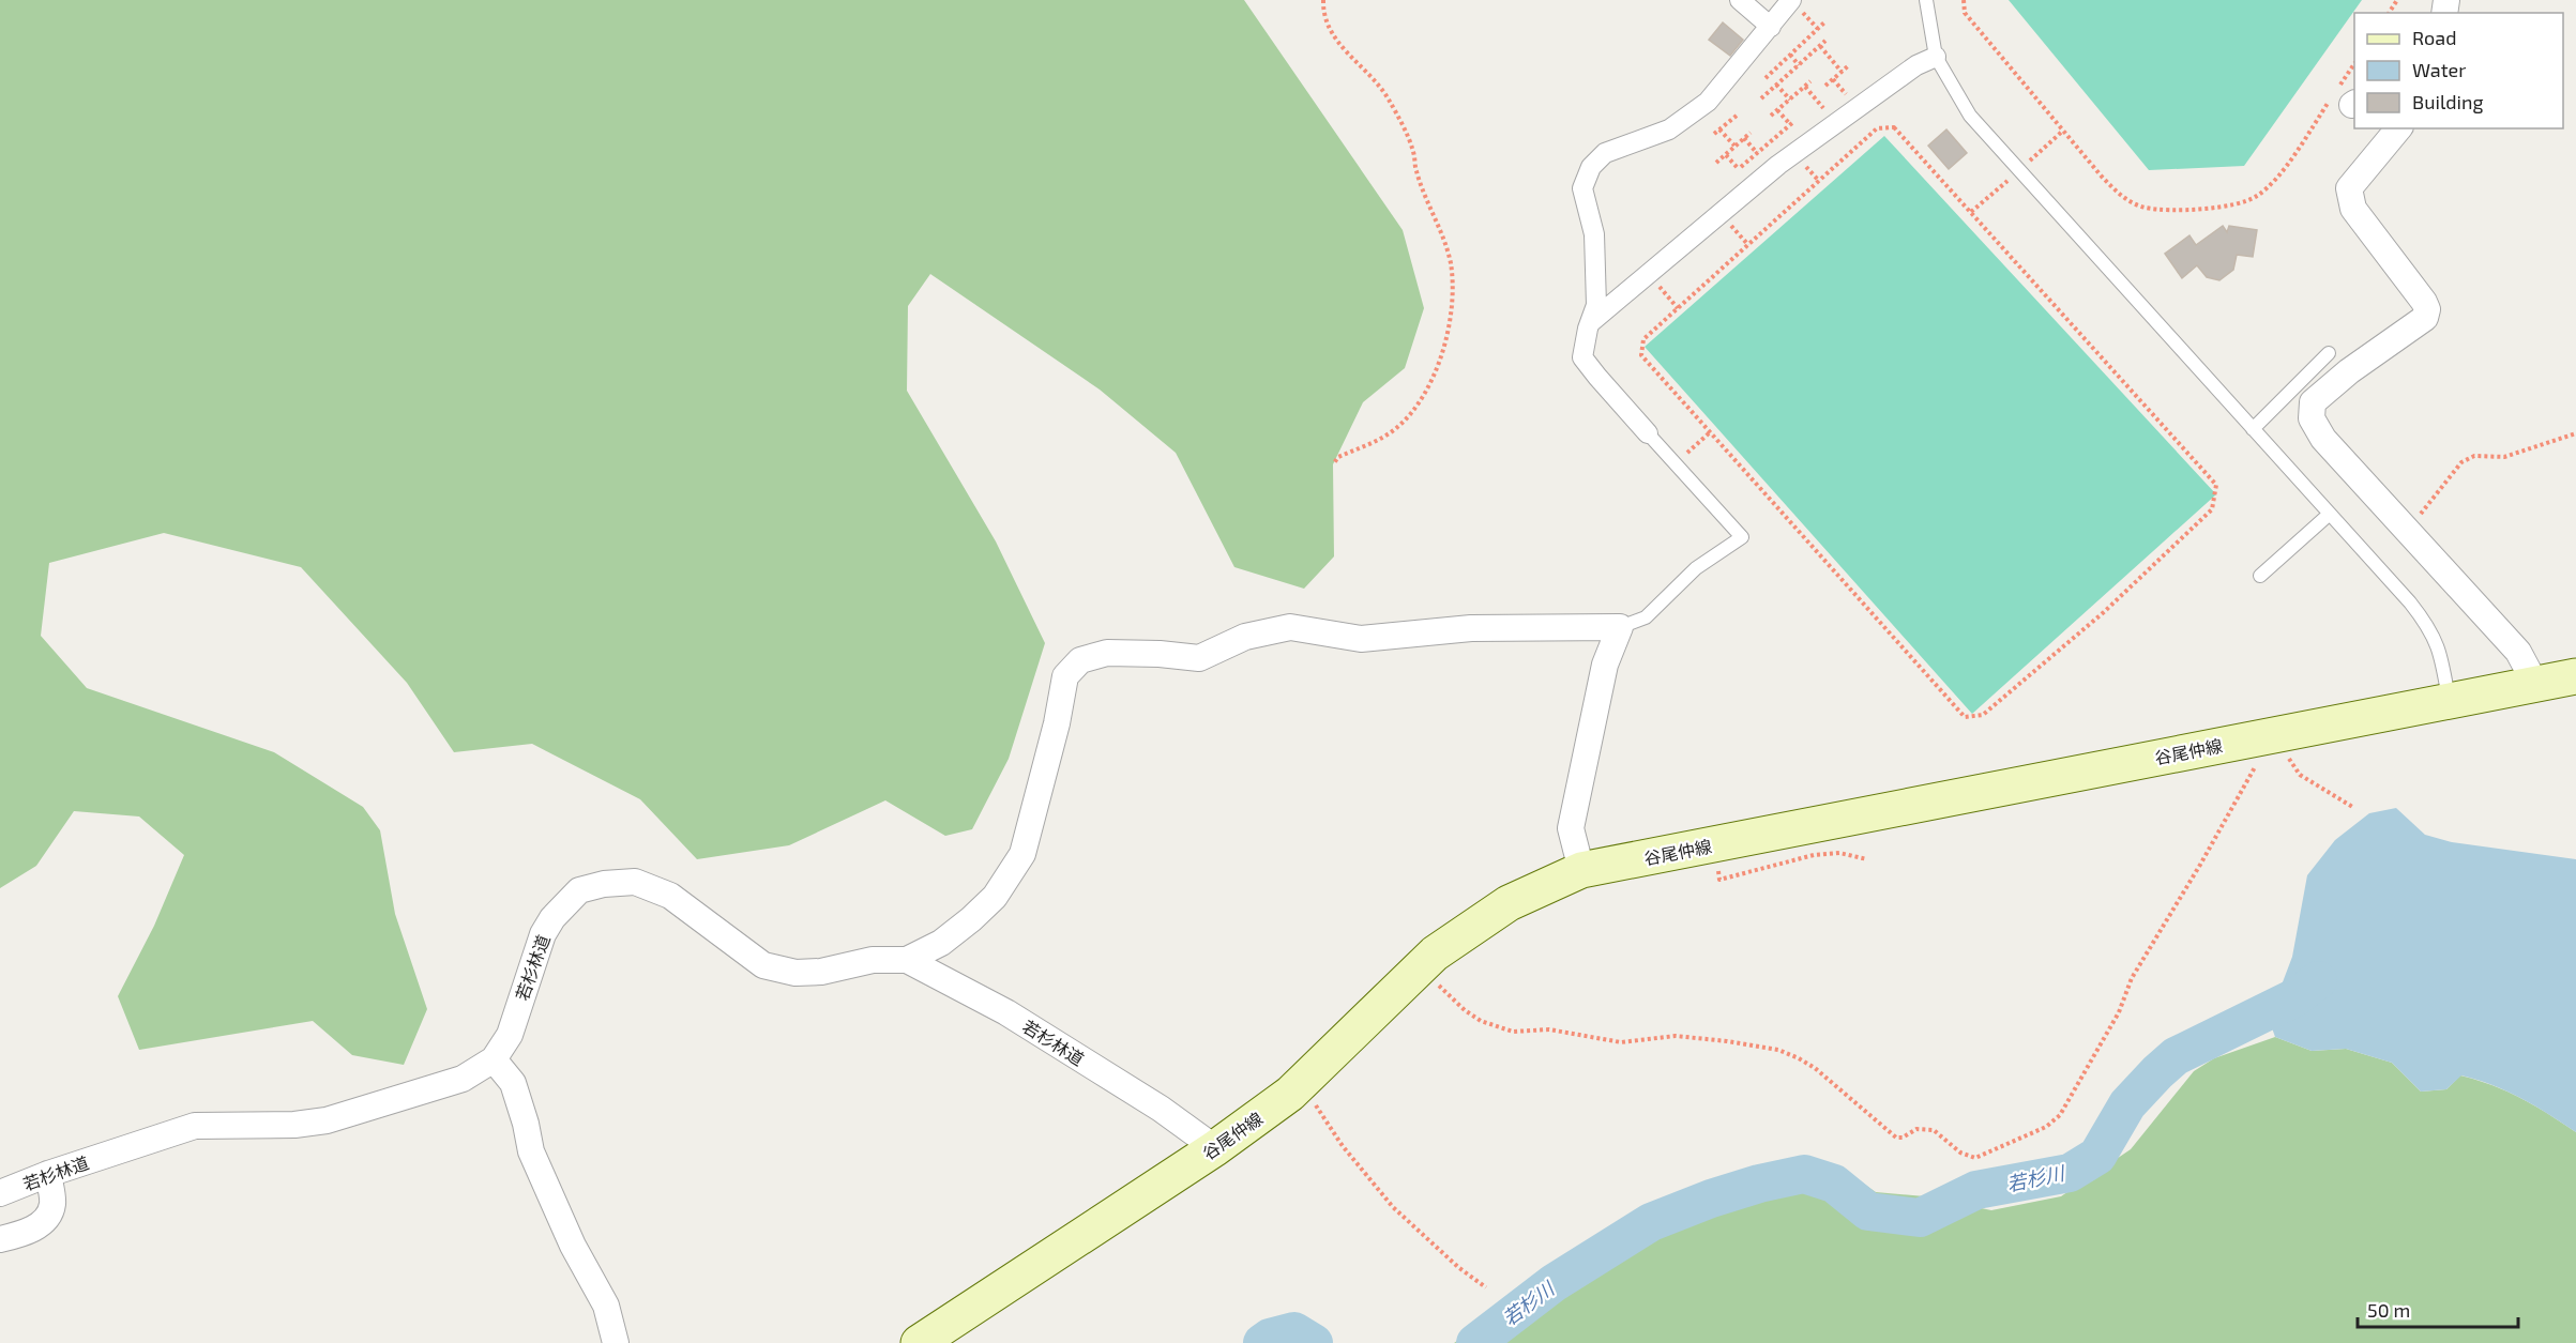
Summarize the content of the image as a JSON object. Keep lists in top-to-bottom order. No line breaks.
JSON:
{"streets":{"main road":["谷尾仲線"],"street":["若杉林道"]},"crossings":[["谷尾仲線","若杉林道"]],"water":["若杉川"],"legend":["Road","Water","Building"],"scale_bar":"50 m"}
